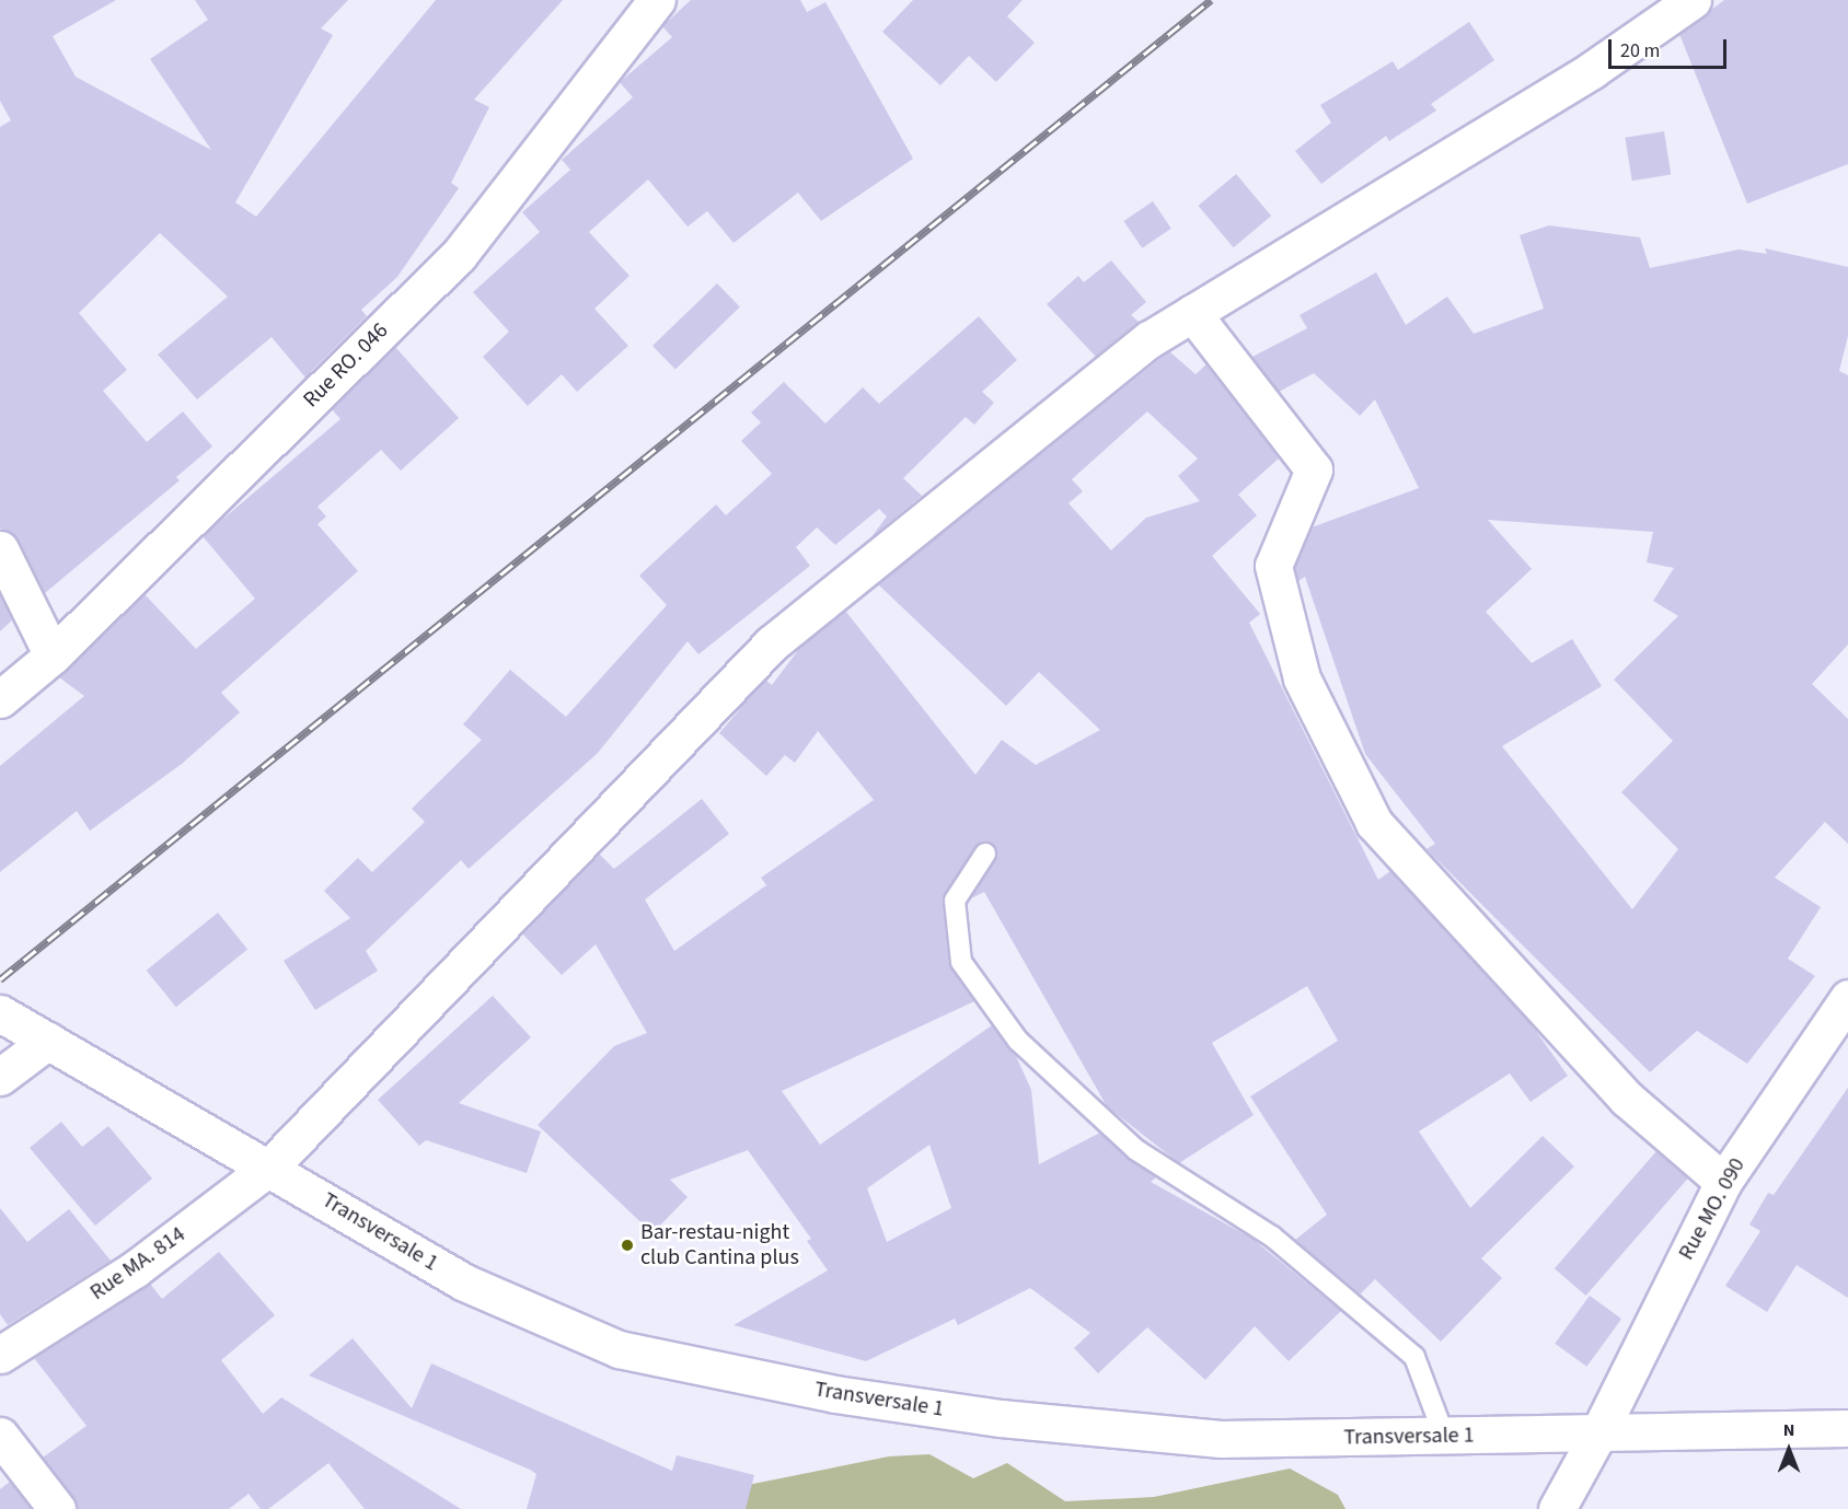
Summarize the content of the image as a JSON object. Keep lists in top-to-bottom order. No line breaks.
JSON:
{"streets":{"street":["Rue RO. 046","Rue MO. 090","Transversale 1","Rue MA. 814"]},"crossings":[["Rue MO. 090","Transversale 1"],["Transversale 1","Rue MA. 814"]],"places":["Bar-restau-night club Cantina plus"],"scale_bar":"20 m","north":"top"}
